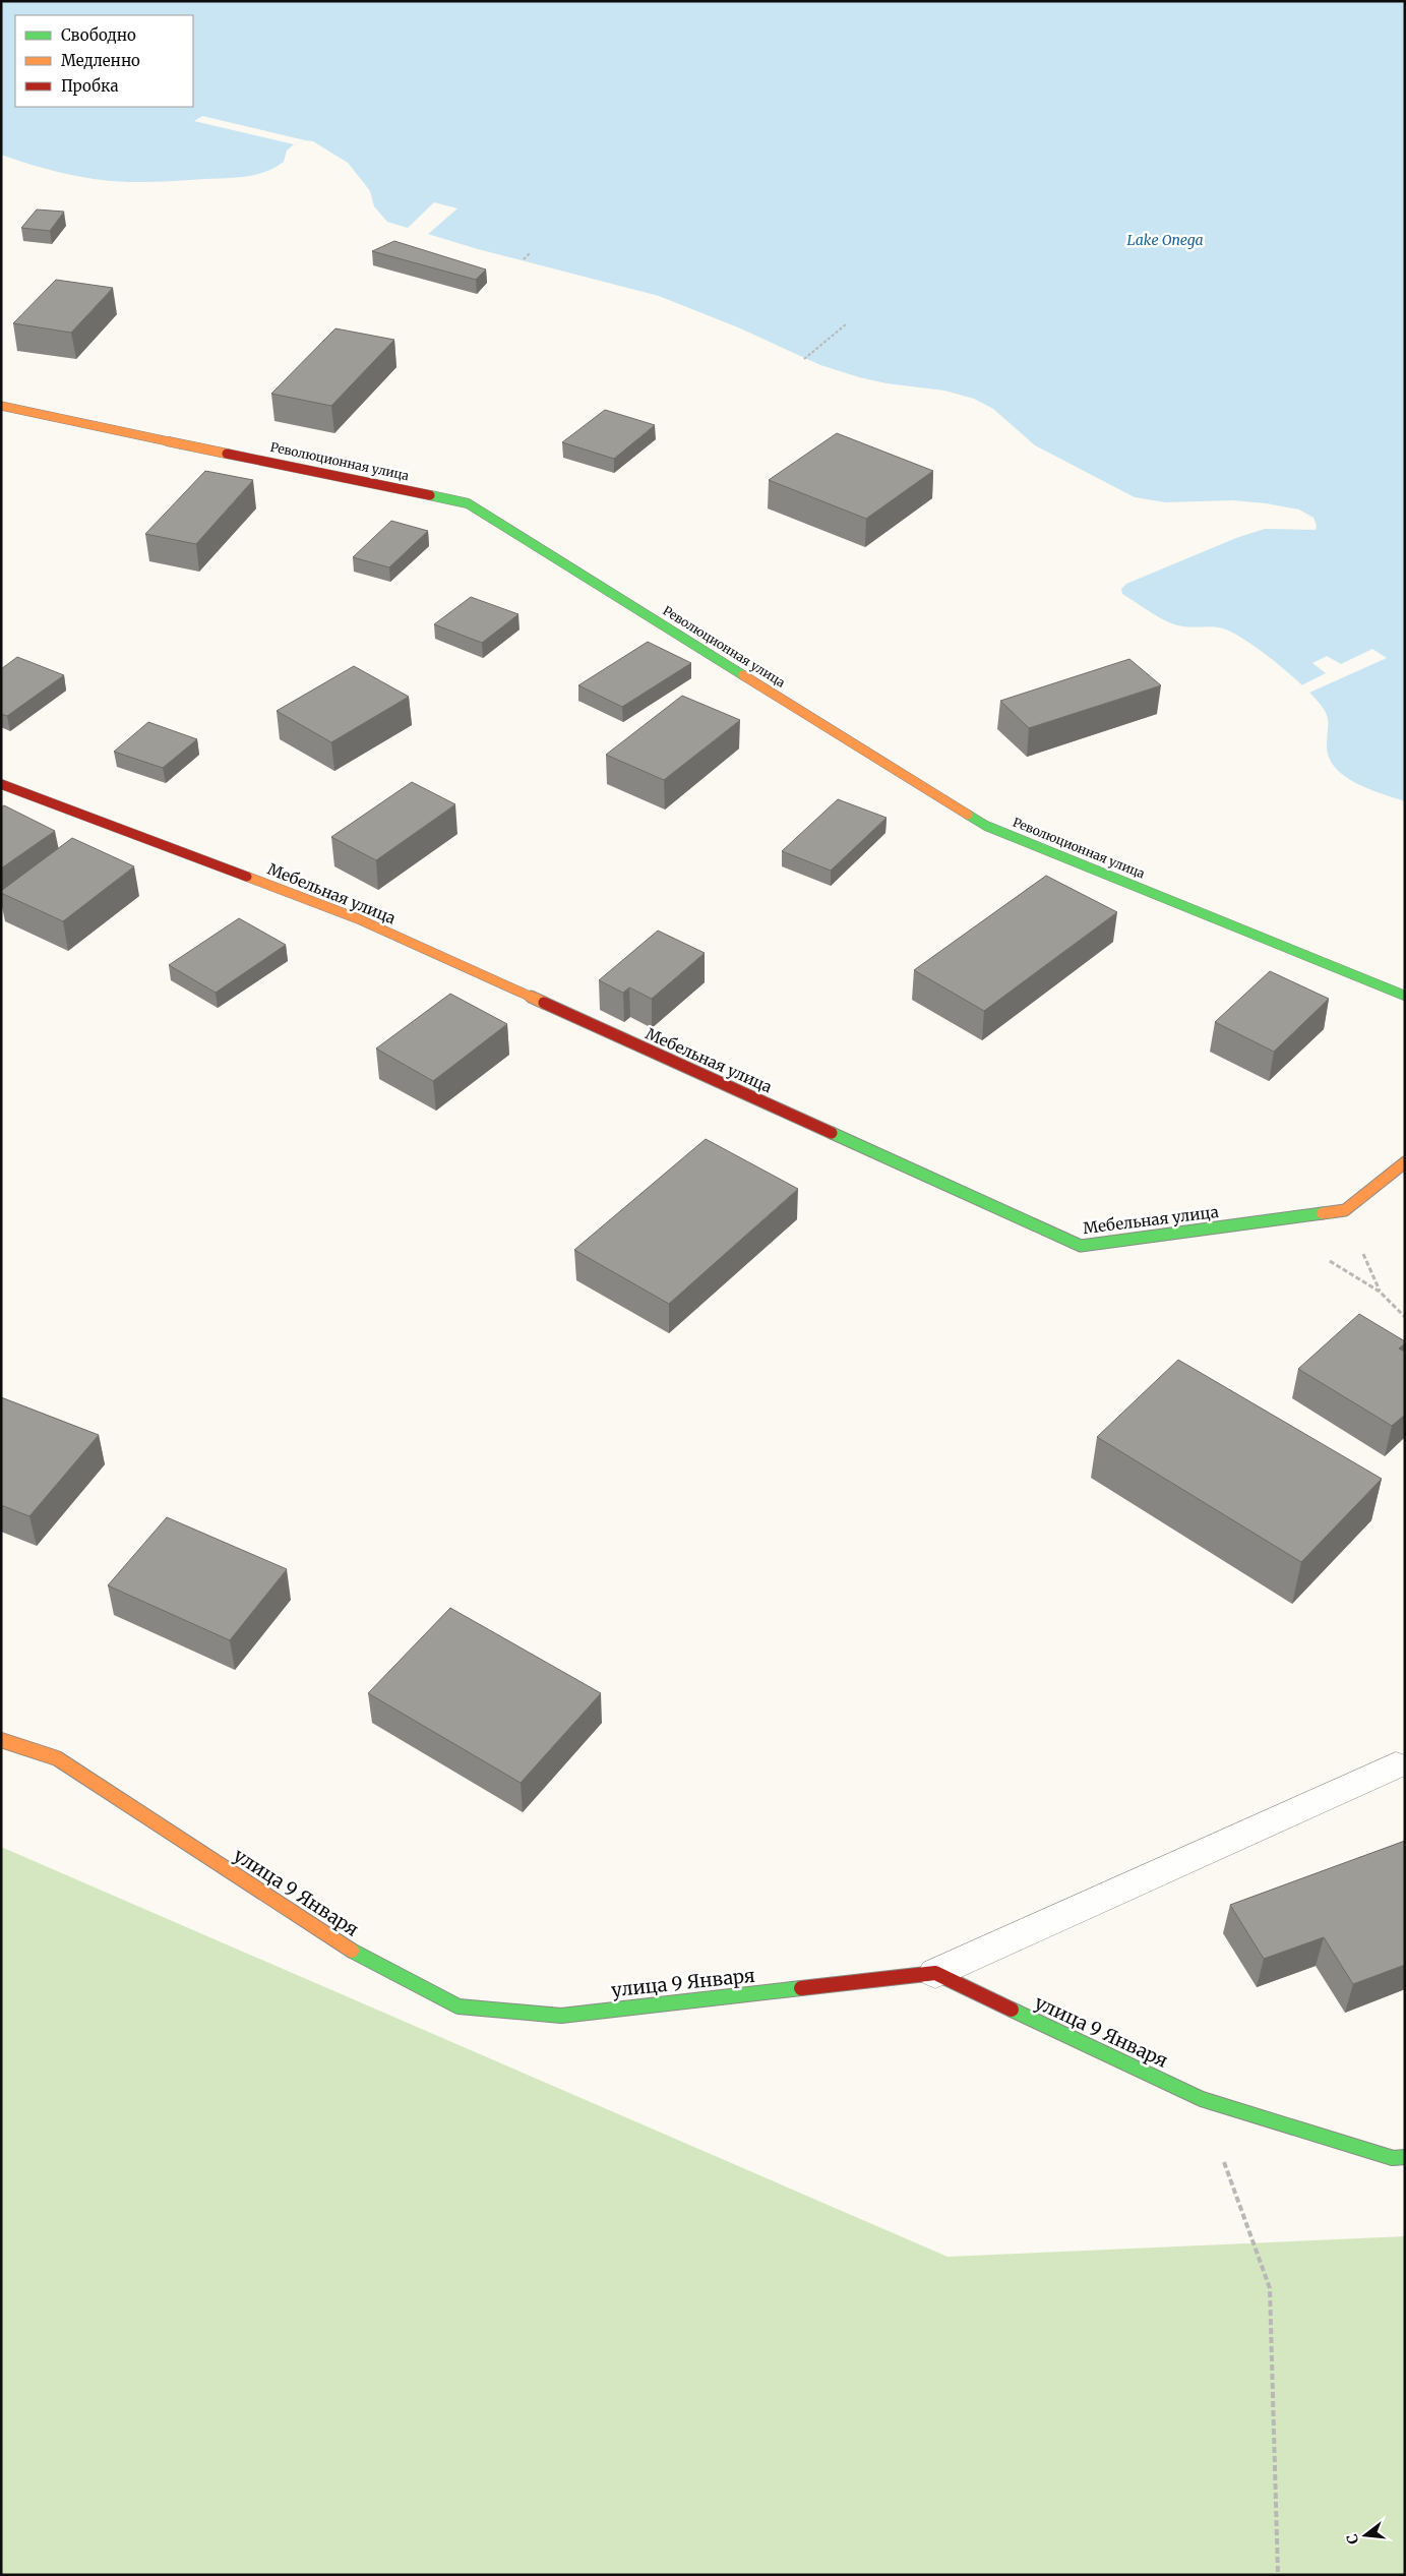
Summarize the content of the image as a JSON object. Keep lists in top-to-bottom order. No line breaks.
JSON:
{"streets":{"street":["Революционная улица","Мебельная улица","улица 9 Января"]},"water":["Lake Onega"],"legend":["Свободно","Медленно","Пробка"],"north":"left"}
